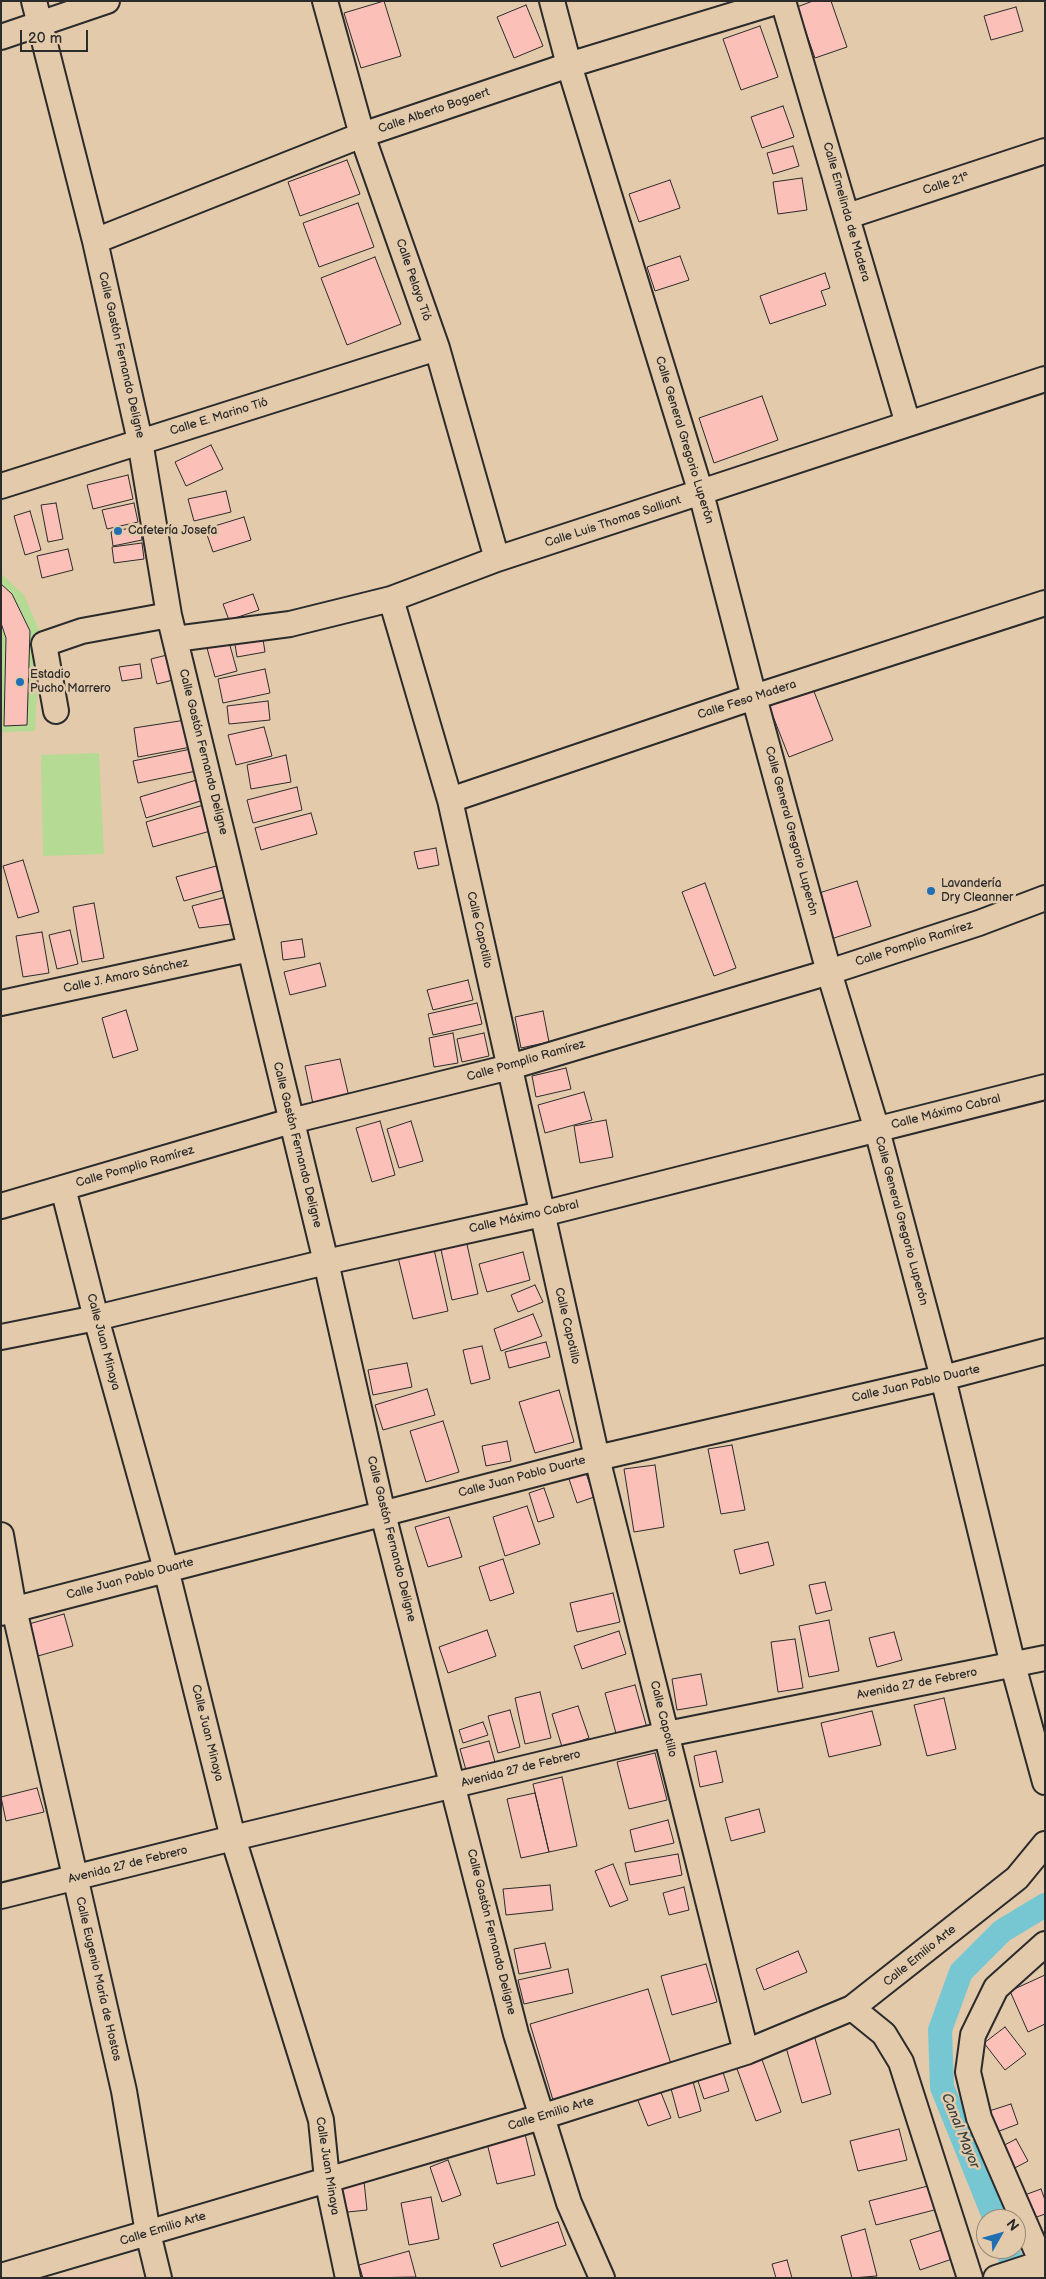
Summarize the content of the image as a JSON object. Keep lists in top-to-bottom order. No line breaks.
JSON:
{"streets":{"street":["Calle Alberto Bogaert","Calle 21ª","Calle Emelinda de Madera","Calle Pelayo Tió","Calle Gastón Fernando Deligne","Calle E. Marino Tió","Calle General Gregorio Luperón","Calle Luis Thomas Salliant","Calle Feso Madera","Calle Capotillo","Calle Pomplio Ramírez","Calle J. Amaro Sánchez","Calle Máximo Cabral","Calle Juan Minaya","Calle Juan Pablo Duarte","Avenida 27 de Febrero","Calle Emilio Arte","Calle Eugenio María de Hostos"]},"crossings":[["Calle Alberto Bogaert","Calle Pelayo Tió"],["Calle Alberto Bogaert","Calle Gastón Fernando Deligne"],["Calle Alberto Bogaert","Calle General Gregorio Luperón"],["Calle 21ª","Calle Emelinda de Madera"],["Calle Emelinda de Madera","Calle Luis Thomas Salliant"],["Calle Pelayo Tió","Calle E. Marino Tió"],["Calle Pelayo Tió","Calle Luis Thomas Salliant"],["Calle Gastón Fernando Deligne","Calle E. Marino Tió"],["Calle Gastón Fernando Deligne","Calle Luis Thomas Salliant"],["Calle Gastón Fernando Deligne","Calle Pomplio Ramírez"],["Calle Gastón Fernando Deligne","Calle J. Amaro Sánchez"],["Calle Gastón Fernando Deligne","Calle Máximo Cabral"],["Calle Gastón Fernando Deligne","Calle Juan Pablo Duarte"],["Calle Gastón Fernando Deligne","Avenida 27 de Febrero"],["Calle Gastón Fernando Deligne","Calle Emilio Arte"],["Calle General Gregorio Luperón","Calle Luis Thomas Salliant"],["Calle General Gregorio Luperón","Calle Feso Madera"],["Calle General Gregorio Luperón","Calle Pomplio Ramírez"],["Calle General Gregorio Luperón","Calle Máximo Cabral"],["Calle General Gregorio Luperón","Calle Juan Pablo Duarte"],["Calle General Gregorio Luperón","Avenida 27 de Febrero"],["Calle Luis Thomas Salliant","Calle Capotillo"],["Calle Feso Madera","Calle Capotillo"],["Calle Capotillo","Calle Pomplio Ramírez"],["Calle Capotillo","Calle Máximo Cabral"],["Calle Capotillo","Calle Juan Pablo Duarte"],["Calle Capotillo","Avenida 27 de Febrero"],["Calle Capotillo","Calle Emilio Arte"],["Calle Pomplio Ramírez","Calle Juan Minaya"],["Calle Máximo Cabral","Calle Juan Minaya"],["Calle Juan Minaya","Calle Juan Pablo Duarte"],["Calle Juan Minaya","Avenida 27 de Febrero"],["Calle Juan Minaya","Calle Emilio Arte"],["Calle Juan Pablo Duarte","Calle Eugenio María de Hostos"],["Avenida 27 de Febrero","Calle Eugenio María de Hostos"],["Calle Emilio Arte","Calle Eugenio María de Hostos"]],"water":["Canal Mayor"],"places":["Cafetería Josefa","Estadio Pucho Marrero","Lavandería Dry Cleanner"],"scale_bar":"20 m","north":"top right"}
